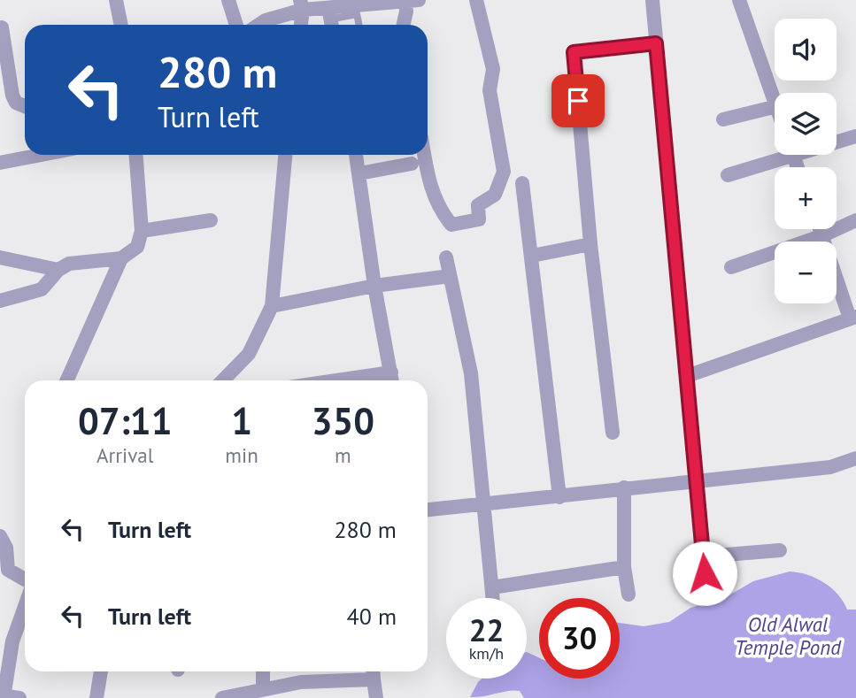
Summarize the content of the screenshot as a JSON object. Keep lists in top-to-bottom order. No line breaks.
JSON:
{"water":["Old Alwal Temple Pond"],"page":{"map_buttons":["+","−"],"turn":["280 m","Turn left"],"eta":["07:11","Arrival","1","min","350","m"],"list":[{"name":"Turn left","value":"280 m"},{"name":"Turn left","value":"40 m"}],"speed":"22 km/h","limit":"30"}}
